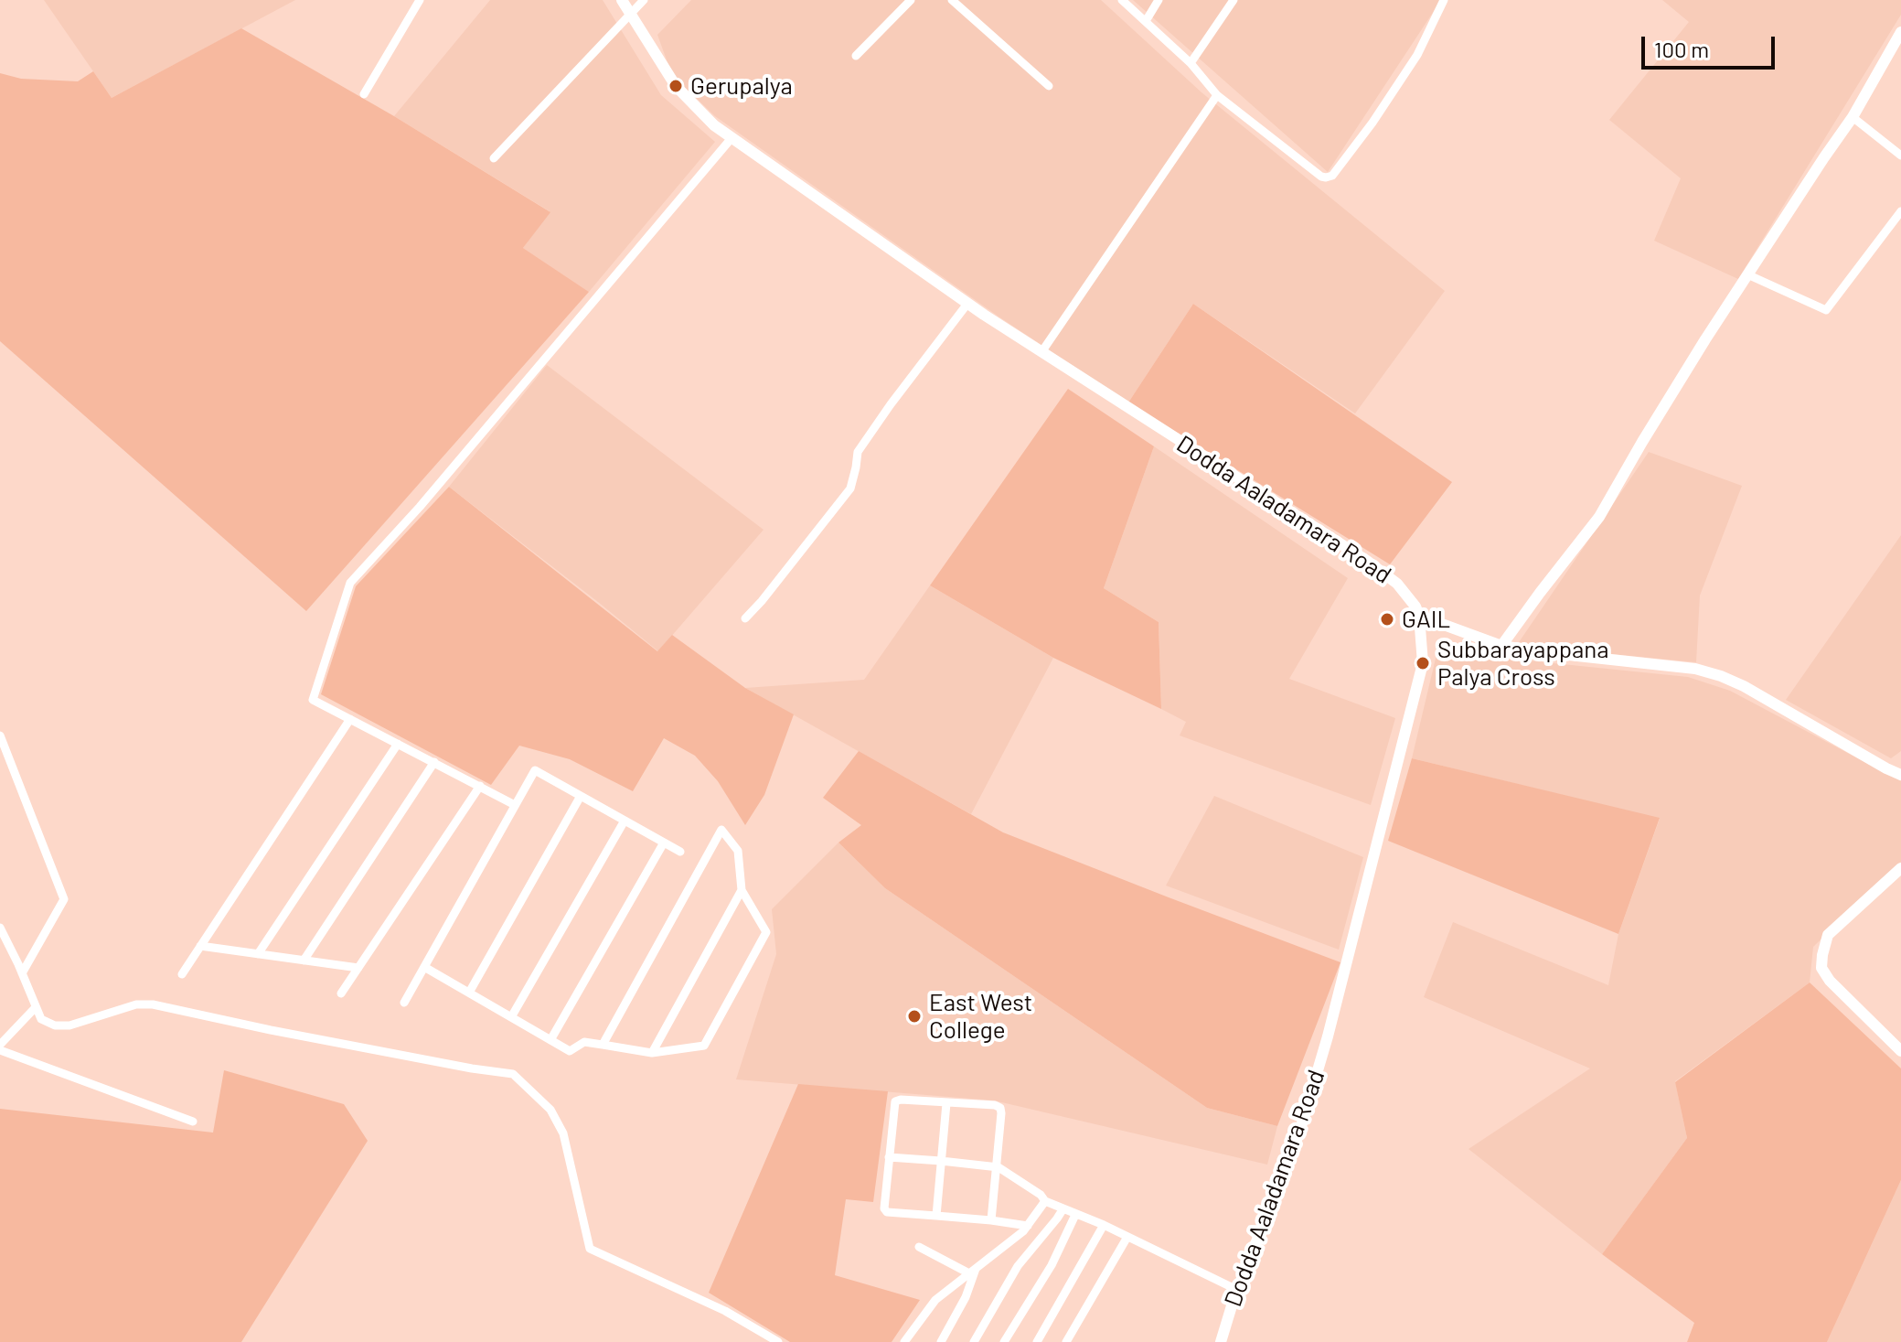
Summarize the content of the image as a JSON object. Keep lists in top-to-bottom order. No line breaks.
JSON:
{"streets":{"main road":["Dodda Aaladamara Road"]},"places":["Gerupalya","GAIL","Subbarayappana Palya Cross","East West College"],"scale_bar":"100 m"}
